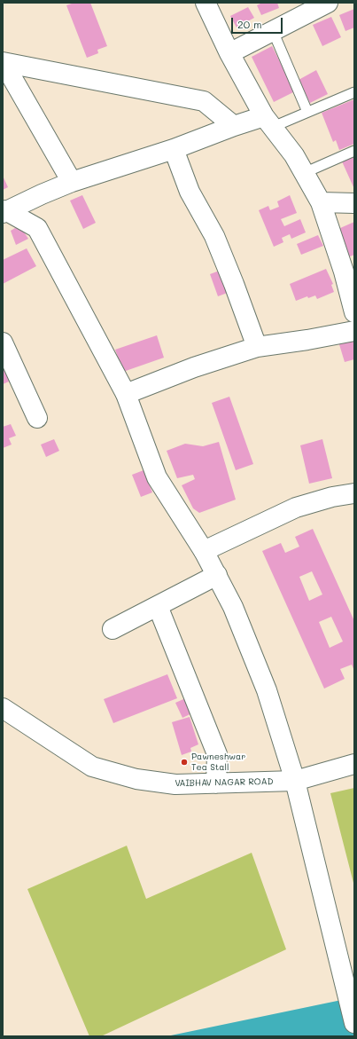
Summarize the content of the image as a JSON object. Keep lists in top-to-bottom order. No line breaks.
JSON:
{"streets":{"street":["VAIBHAV NAGAR ROAD"]},"places":["Pawneshwar Tea Stall"],"scale_bar":"20 m"}
